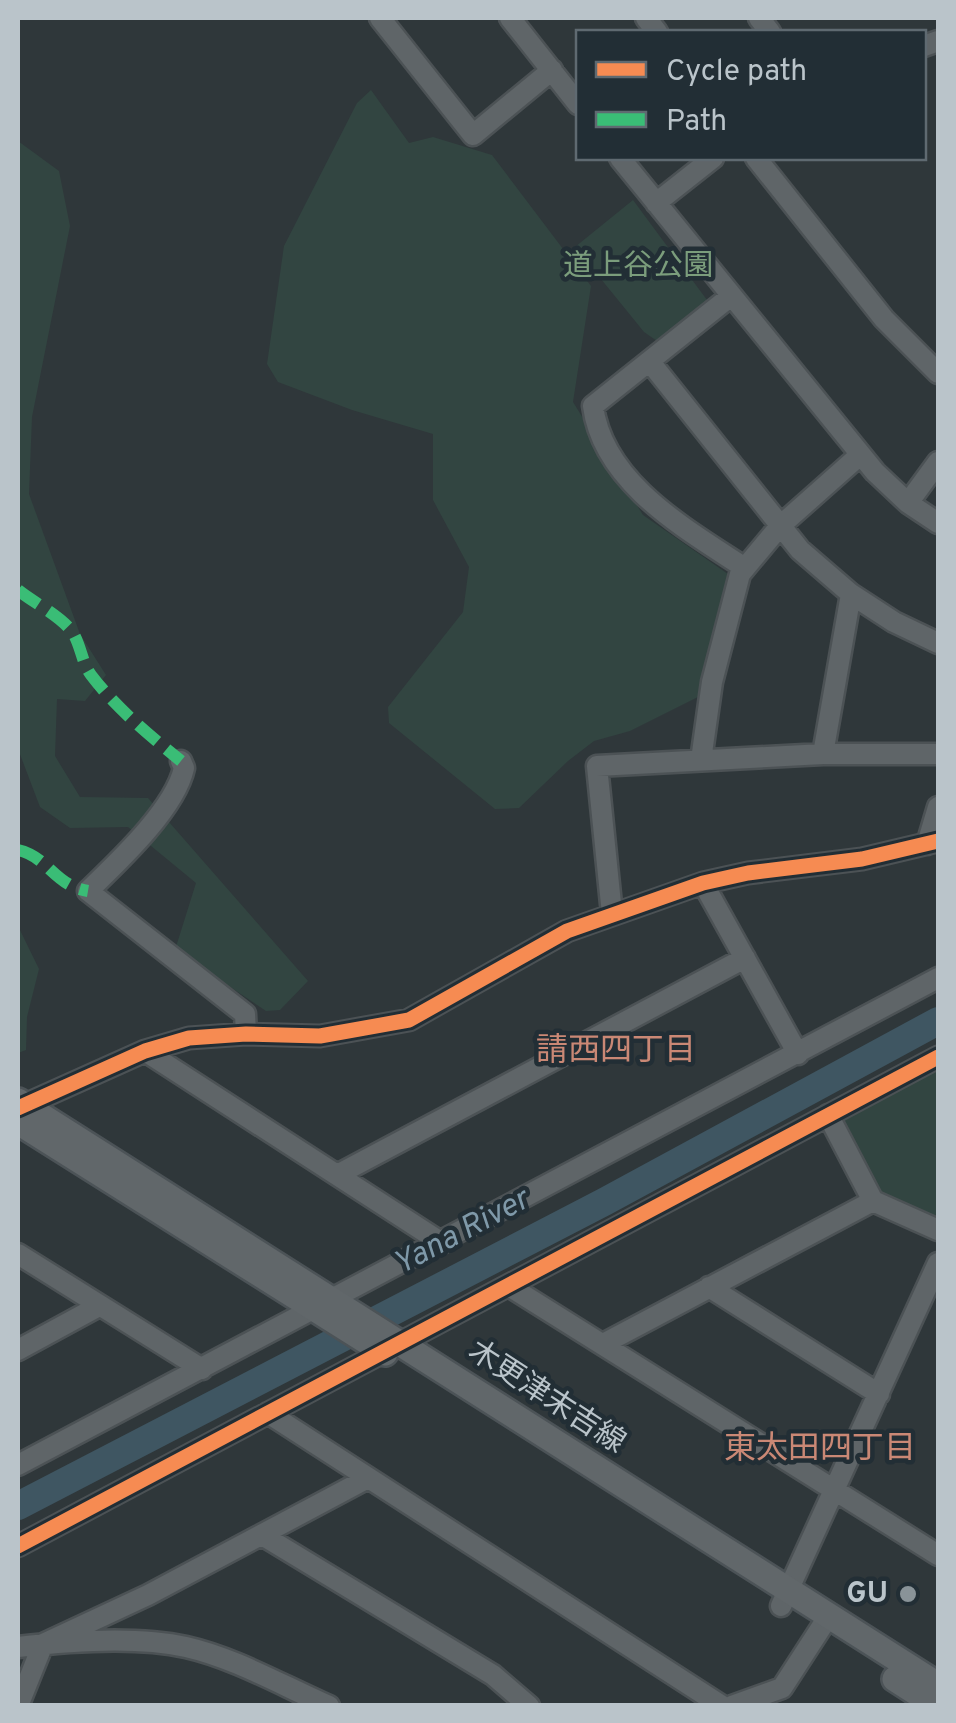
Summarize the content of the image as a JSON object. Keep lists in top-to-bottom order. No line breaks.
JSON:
{"streets":{"main road":["木更津末吉線"]},"districts":["請西四丁目","東太田四丁目"],"water":["Yana River"],"parks":["道上谷公園"],"places":["GU"],"legend":["Cycle path","Path"]}
